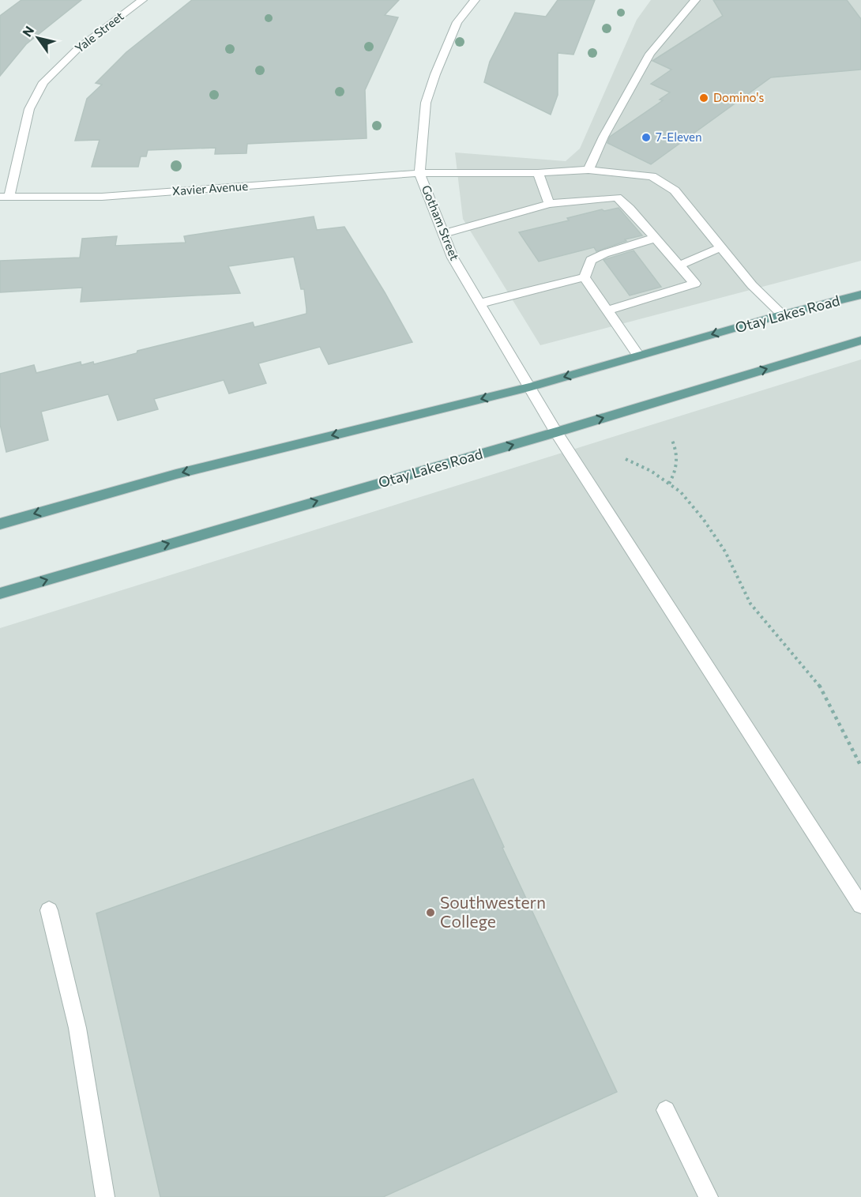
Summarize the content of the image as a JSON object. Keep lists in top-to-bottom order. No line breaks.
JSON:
{"streets":{"main road":["Otay Lakes Road"],"street":["Yale Street","Xavier Avenue","Gotham Street"]},"crossings":[["Yale Street","Xavier Avenue"],["Xavier Avenue","Gotham Street"],["Xavier Avenue","Otay Lakes Road"],["Gotham Street","Otay Lakes Road"]],"places":["Domino's","7-Eleven","Southwestern College"],"north":"top left"}
